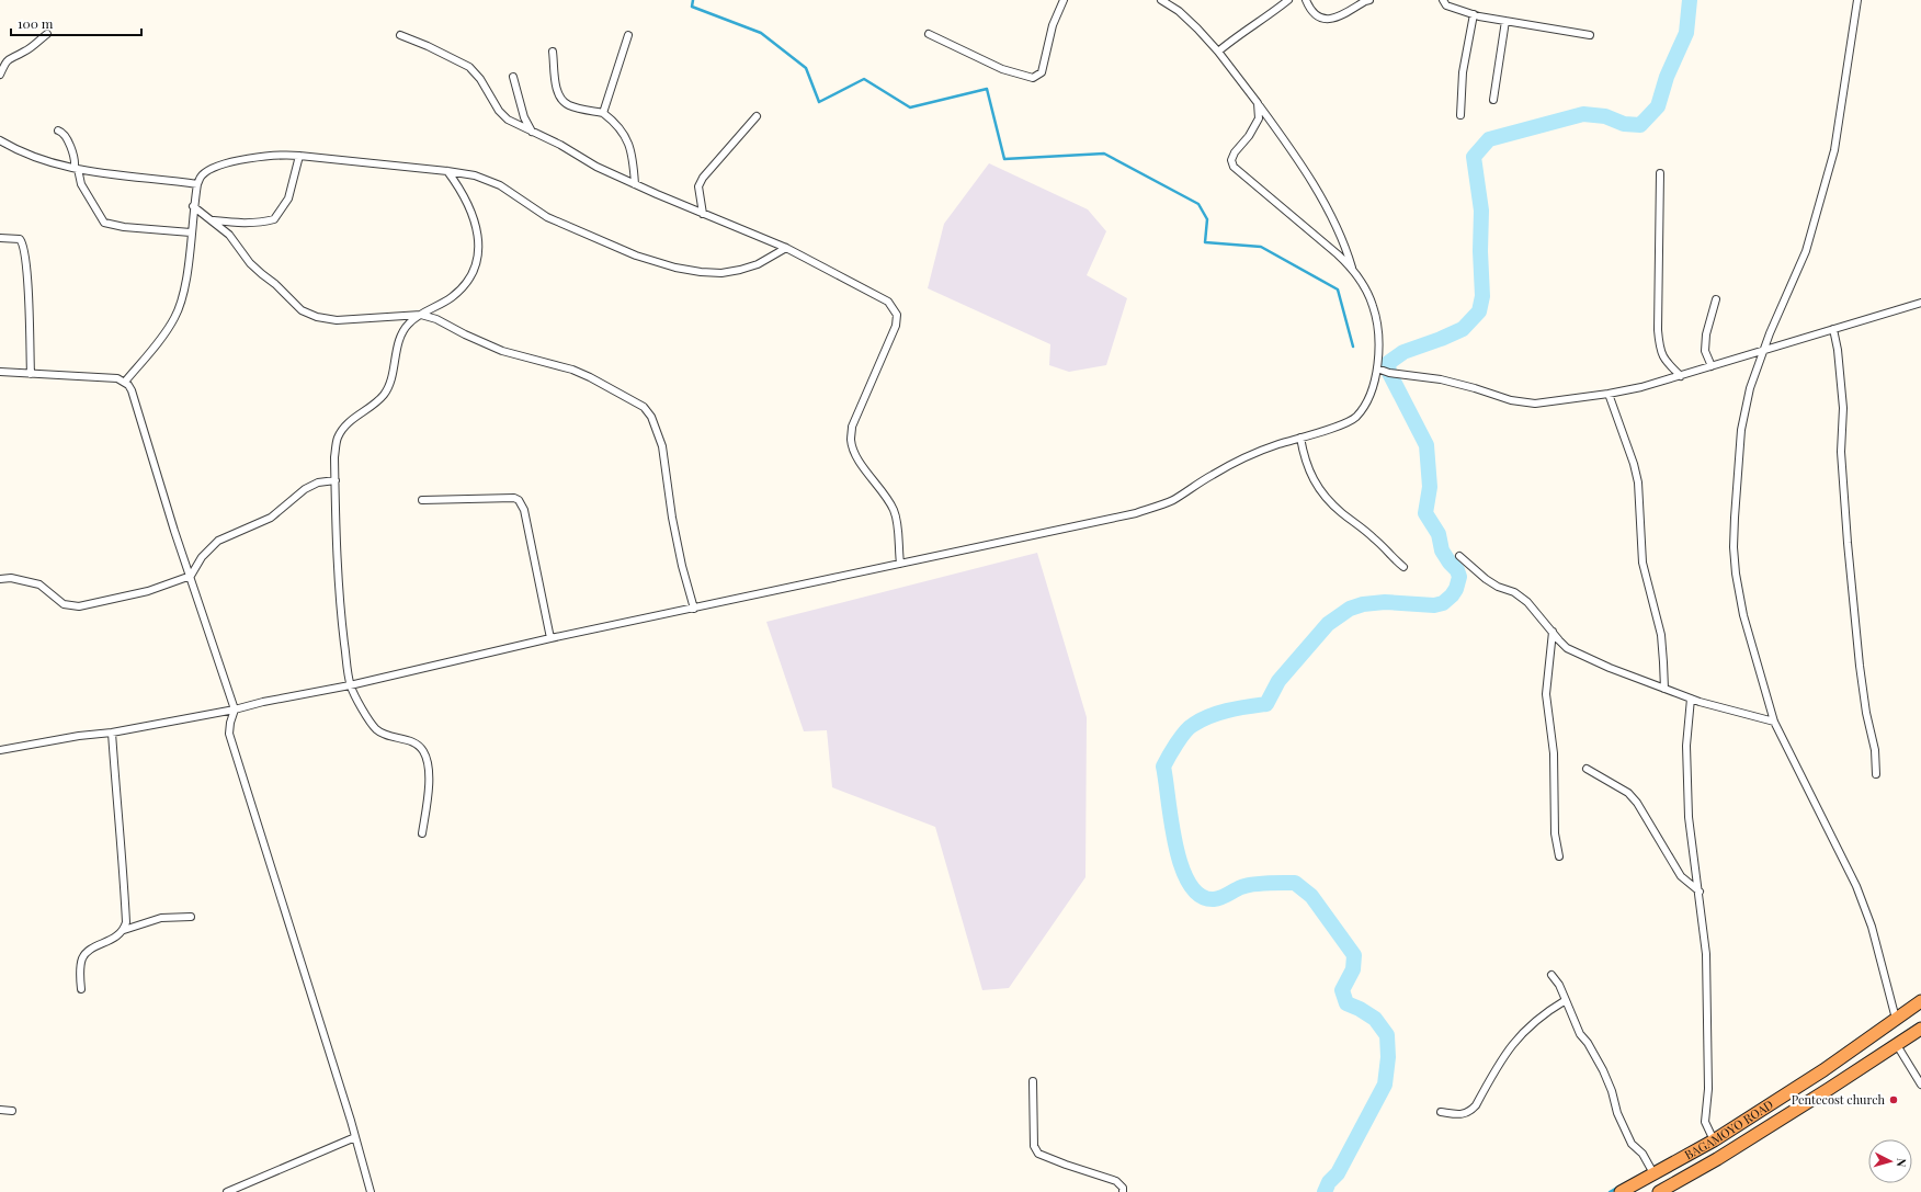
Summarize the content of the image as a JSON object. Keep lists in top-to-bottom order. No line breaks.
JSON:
{"streets":{"highway":["BAGAMOYO ROAD"]},"places":["Pentecost church"],"scale_bar":"100 m","north":"right"}
